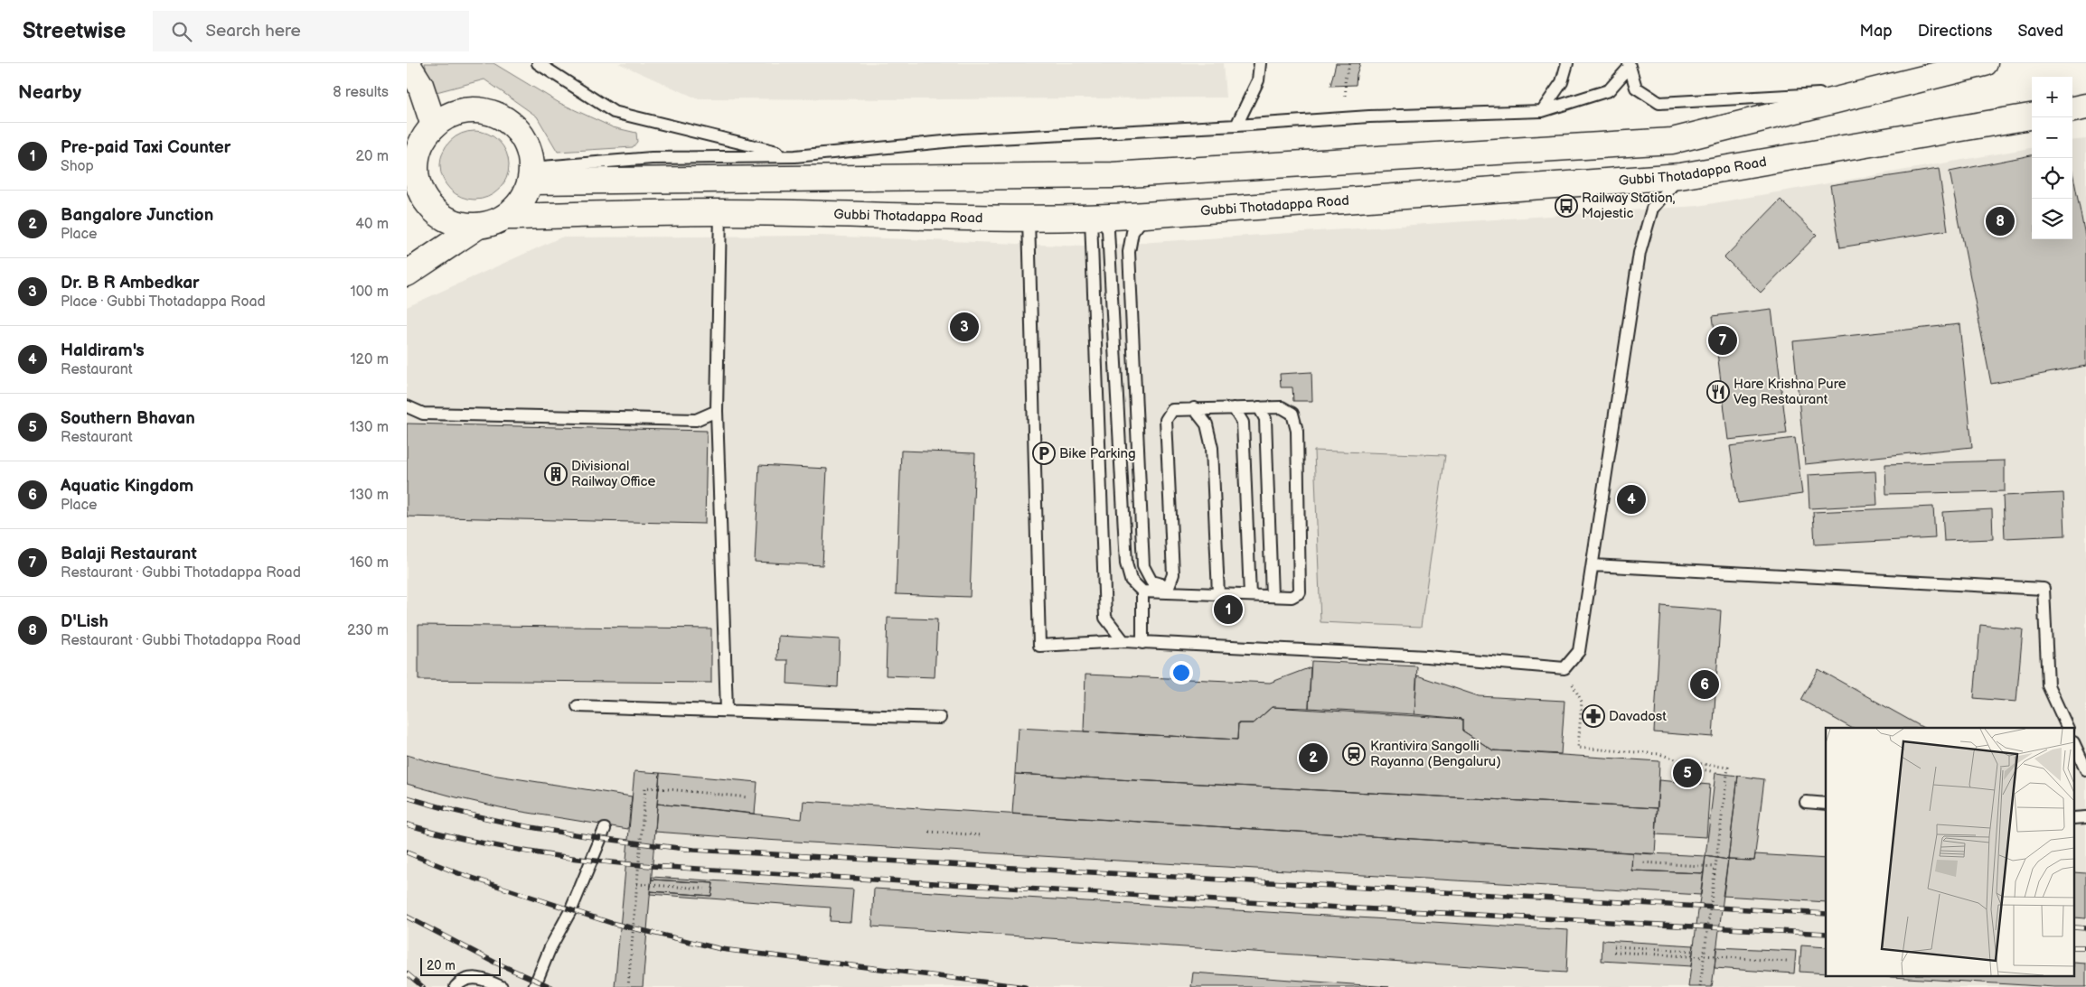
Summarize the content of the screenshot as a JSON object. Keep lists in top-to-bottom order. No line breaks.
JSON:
{"streets":{"main road":["Gubbi Thotadappa Road"]},"places":{"bus stop":["Railway Station, Majestic"],"restaurant":["Hare Krishna Pure Veg Restaurant"],"parking":["Bike Parking"],"building":["Divisional Railway Office"],"pharmacy":["Davadost"],"station":["Krantivira Sangolli Rayanna (Bengaluru)"]},"scale_bar":"20 m","page":{"header":"Streetwise","search":"Search here","nav":["Map","Directions","Saved"],"heading":["Nearby","8 results"],"map_buttons":["+","−"],"list":[{"mark":"1","name":"Pre-paid Taxi Counter","note":"Shop","value":"20 m"},{"mark":"2","name":"Bangalore Junction","note":"Place","value":"40 m"},{"mark":"3","name":"Dr. B R Ambedkar","note":"Place · Gubbi Thotadappa Road","value":"100 m"},{"mark":"4","name":"Haldiram's","note":"Restaurant","value":"120 m"},{"mark":"5","name":"Southern Bhavan","note":"Restaurant","value":"130 m"},{"mark":"6","name":"Aquatic Kingdom","note":"Place","value":"130 m"},{"mark":"7","name":"Balaji Restaurant","note":"Restaurant · Gubbi Thotadappa Road","value":"160 m"},{"mark":"8","name":"D'Lish","note":"Restaurant · Gubbi Thotadappa Road","value":"230 m"}],"pins":["8","3","7","4","1","6","2","5"],"scale":"20 m"}}
